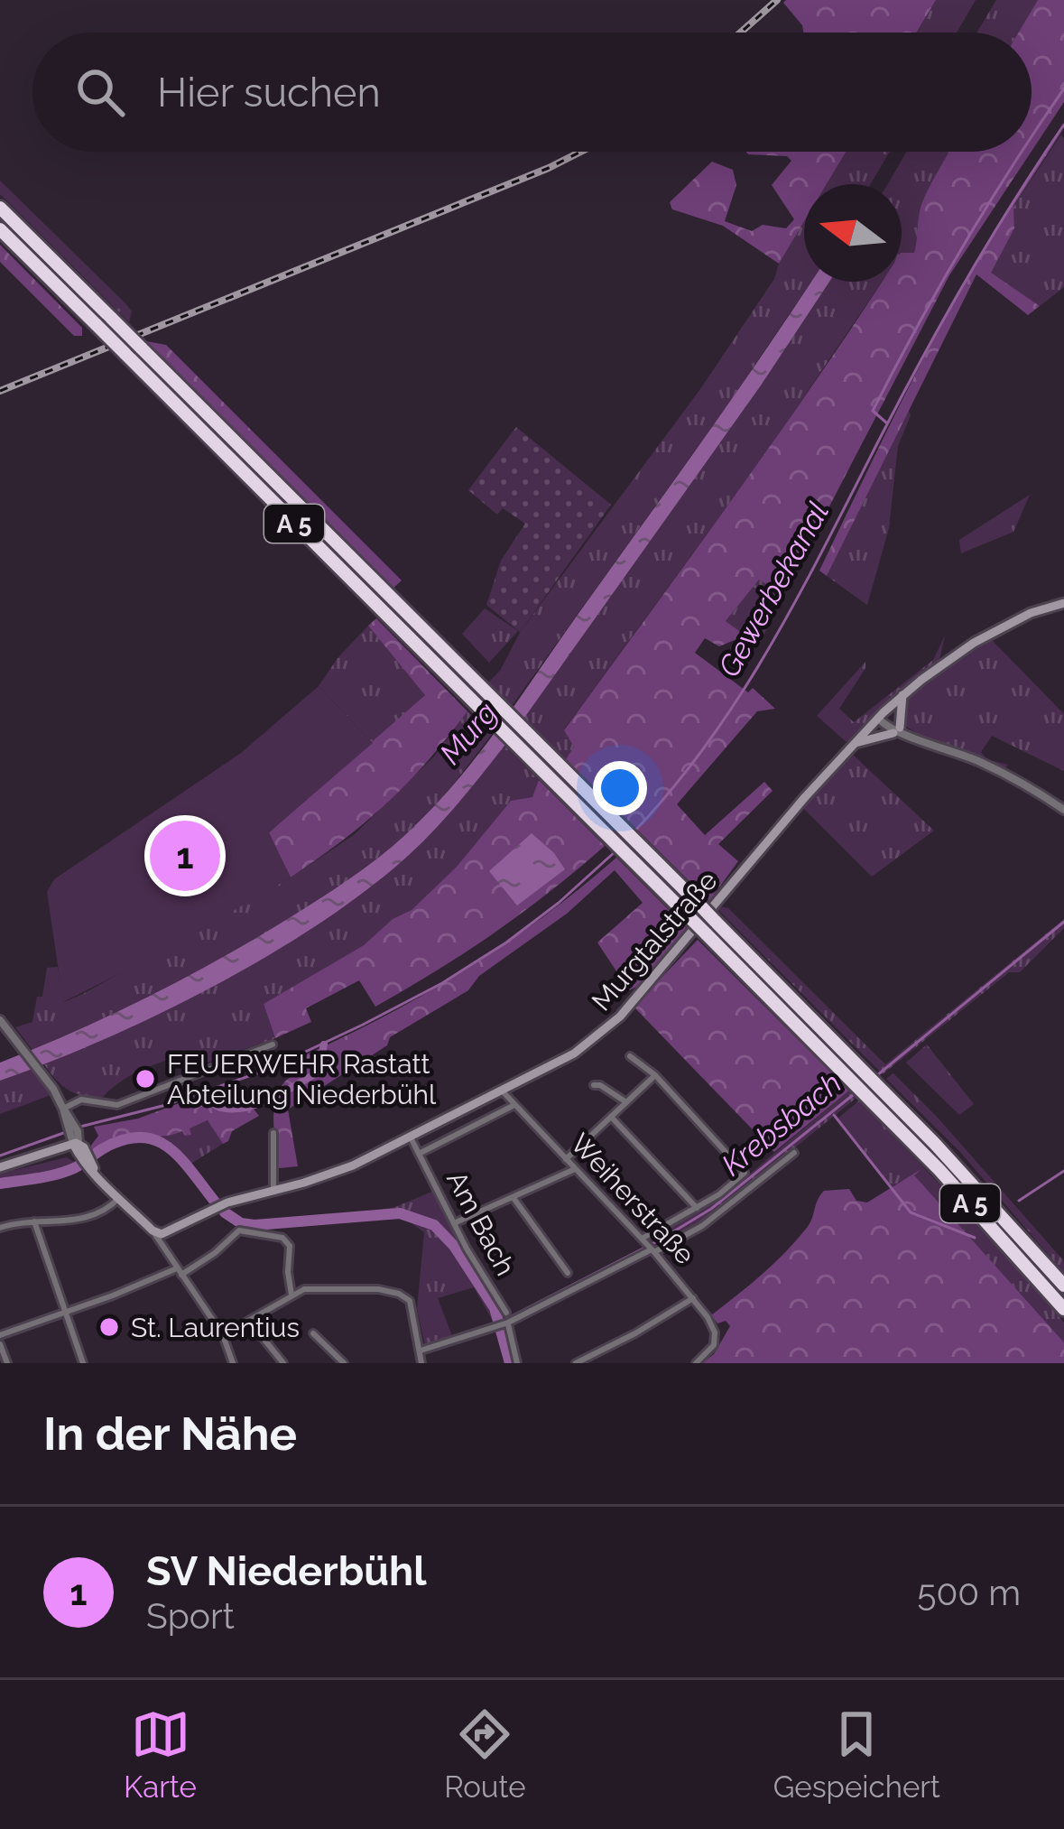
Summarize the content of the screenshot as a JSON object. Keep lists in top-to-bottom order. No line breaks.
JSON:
{"streets":{"highway":["A 5"],"main road":["Murgtalstraße"],"street":["Weiherstraße","Am Bach"]},"crossings":[["Murgtalstraße","Weiherstraße"]],"water":["Gewerbekanal","Murg","Krebsbach"],"places":["FEUERWEHR Rastatt Abteilung Niederbühl","St. Laurentius"],"north":"left","page":{"search":"Hier suchen","pins":"1","heading":"In der Nähe","list":[{"mark":"1","name":"SV Niederbühl","note":"Sport","value":"500 m"}],"nav":["Karte","Route","Gespeichert"]}}
